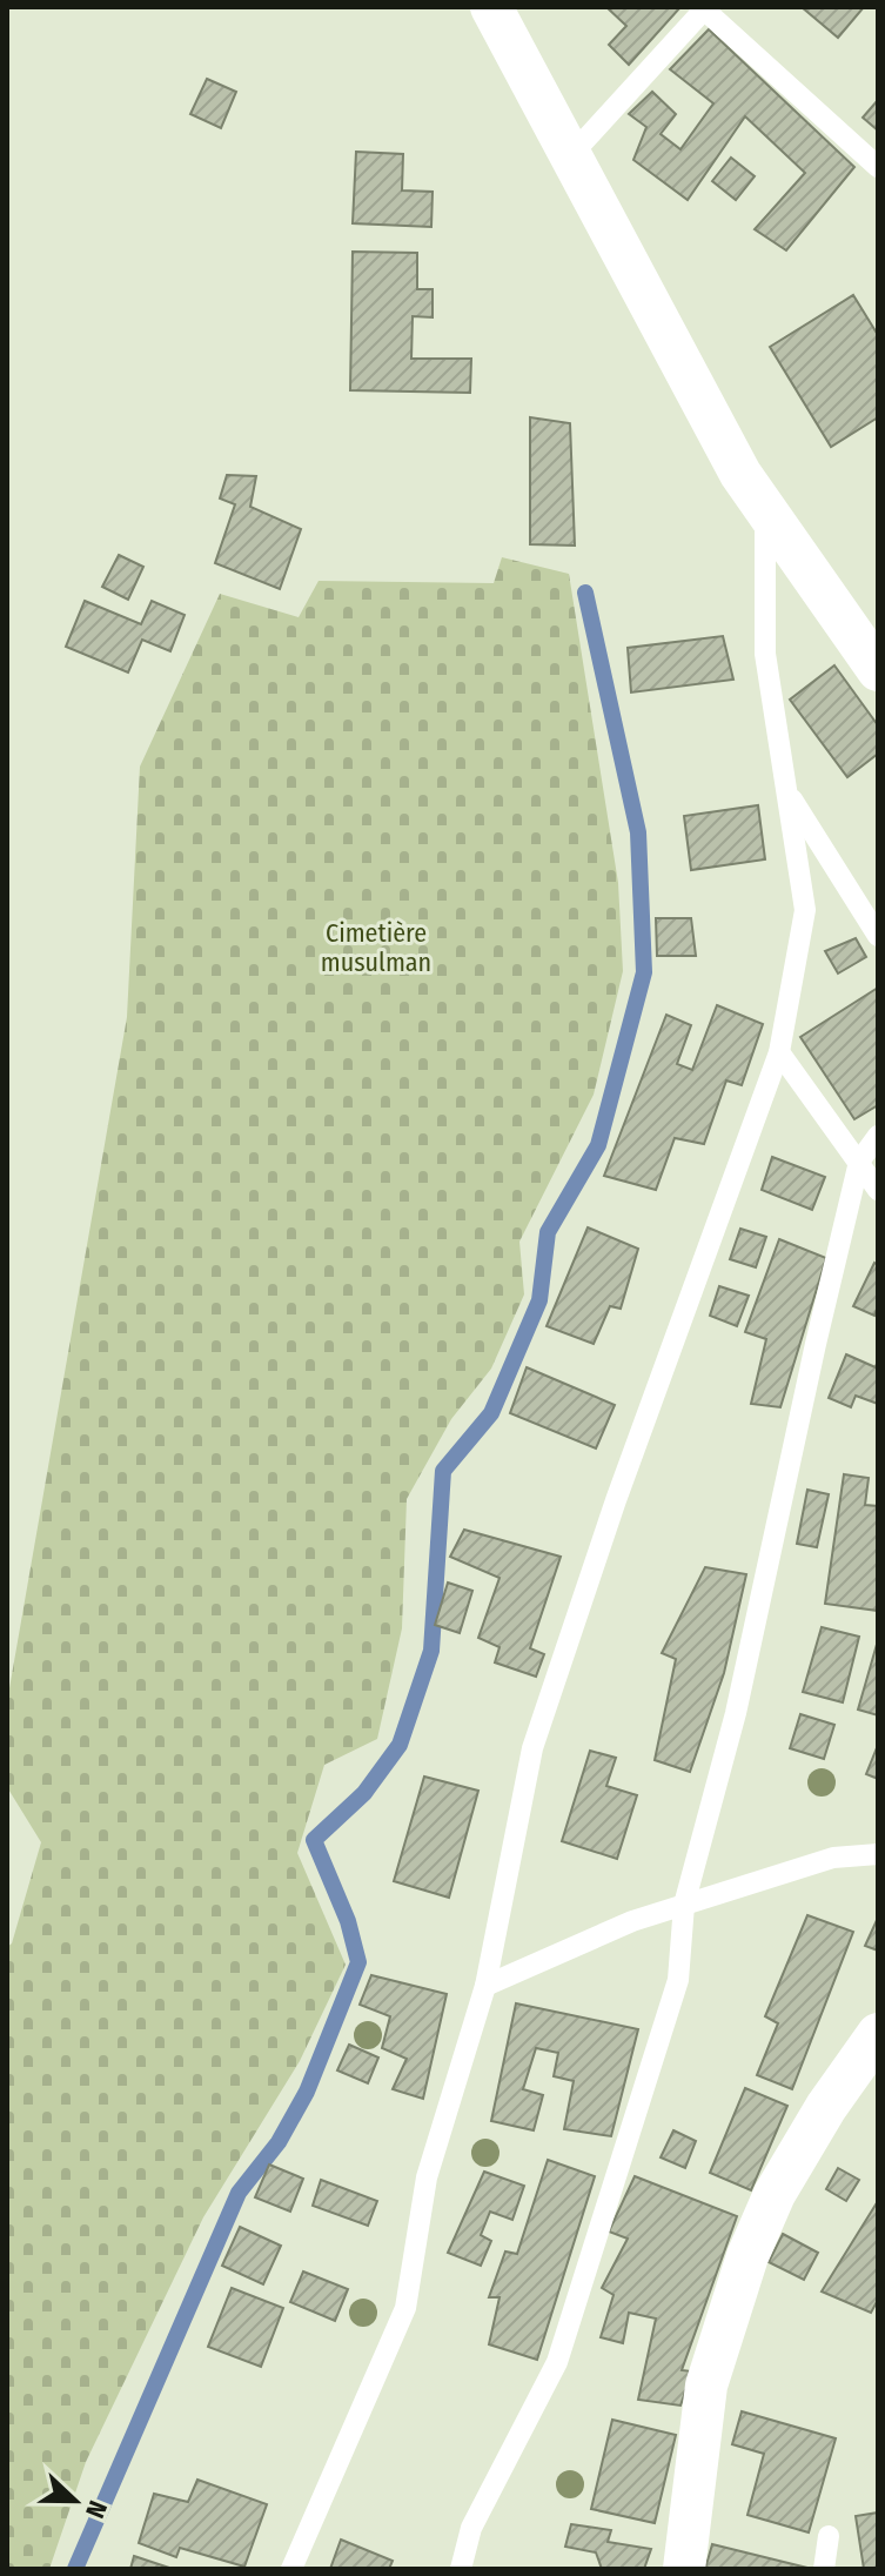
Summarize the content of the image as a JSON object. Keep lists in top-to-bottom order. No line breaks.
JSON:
{"parks":["Cimetière musulman"],"north":"right"}
